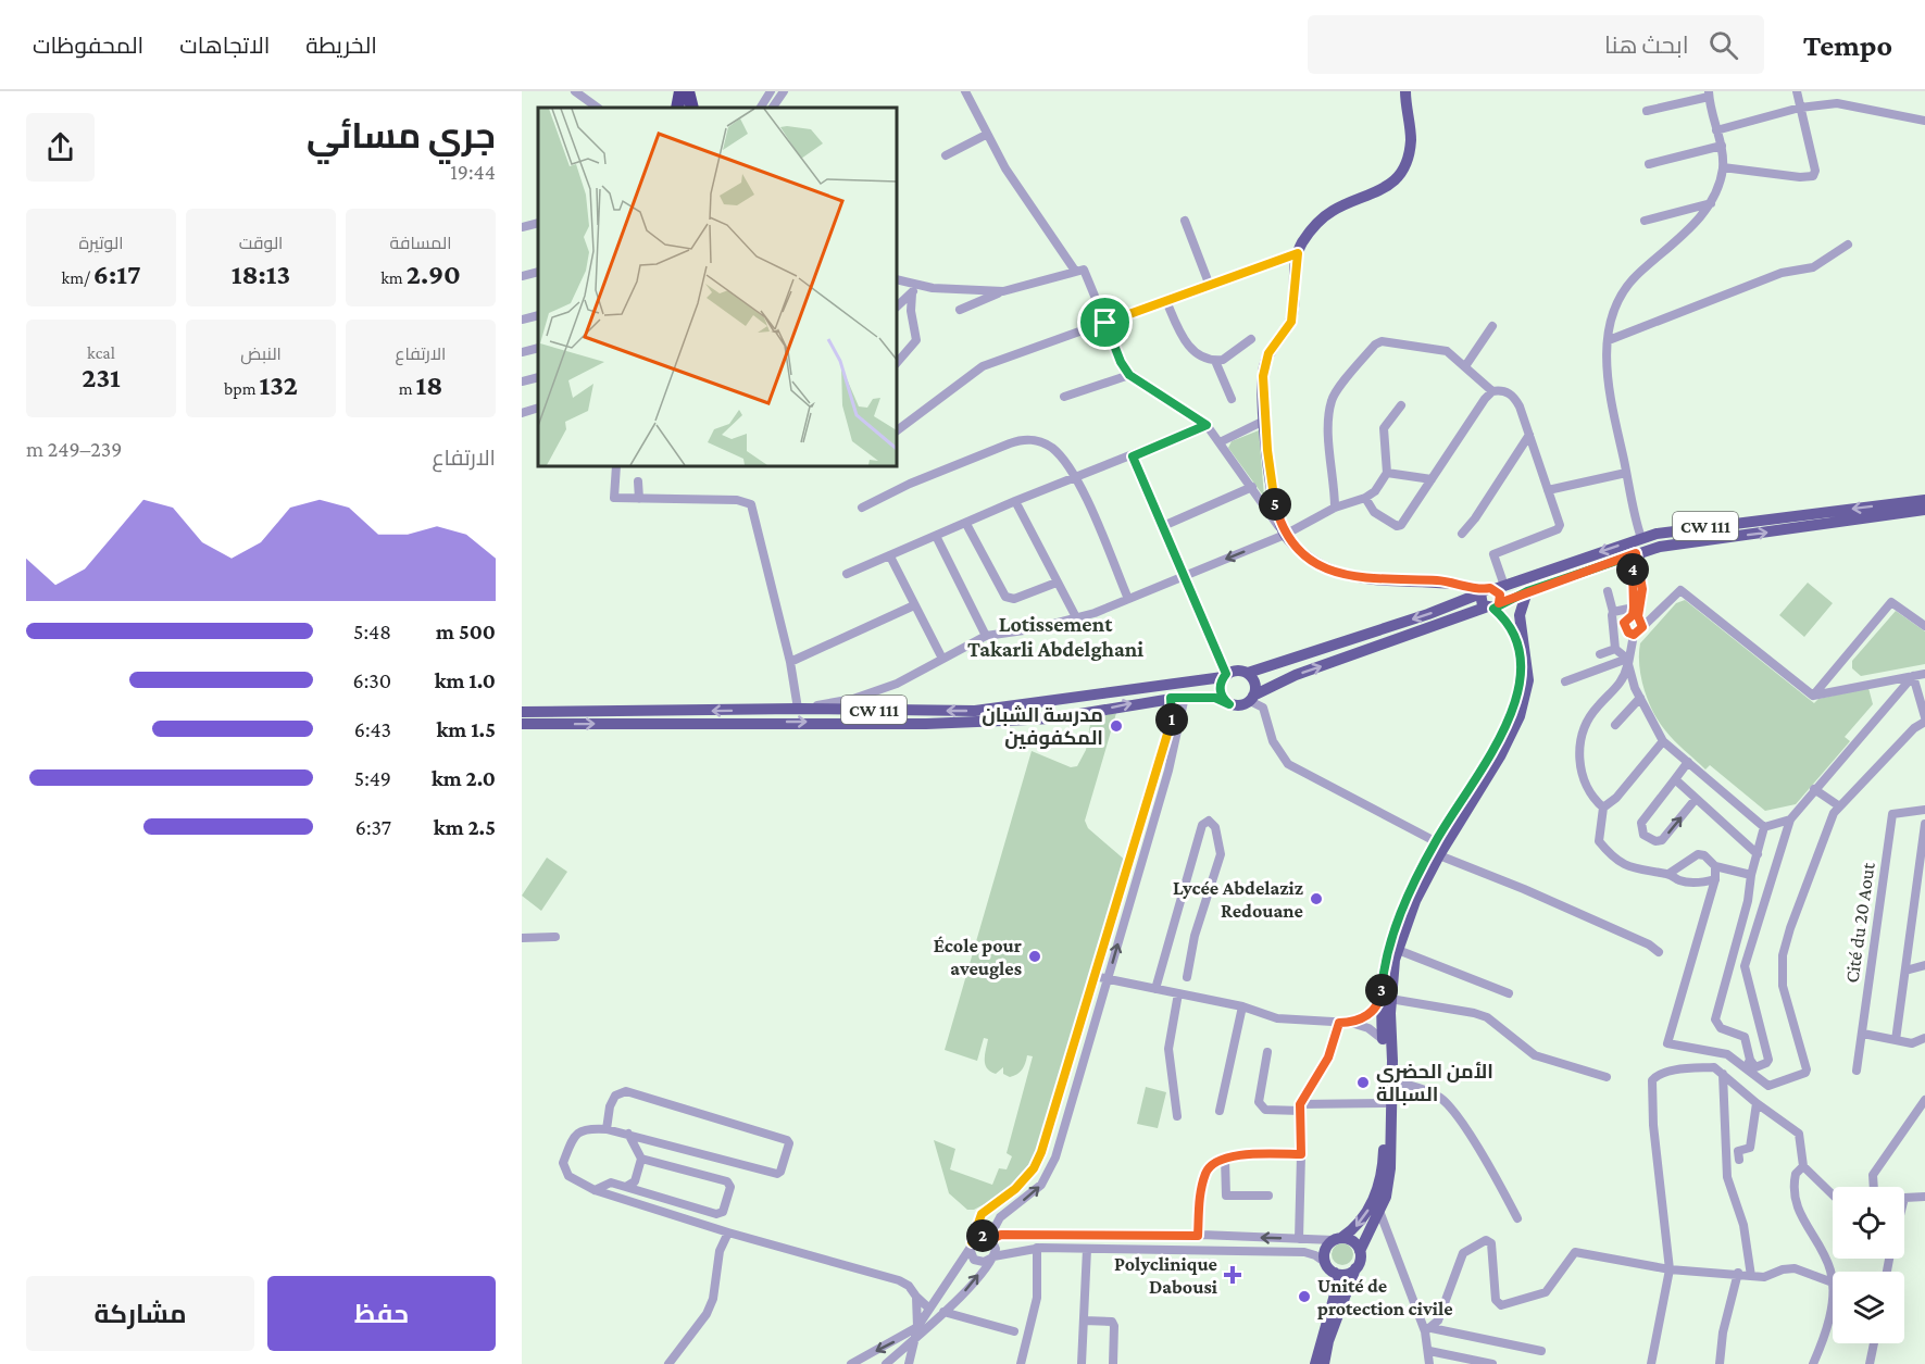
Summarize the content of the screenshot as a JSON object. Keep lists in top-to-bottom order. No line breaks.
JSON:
{"streets":{"main road":["CW 111"],"street":["Cité du 20 Aout"]},"districts":["Lotissement Takarli Abdelghani"],"places":{"other":["مدرسة الشبان المكفوفين","Lycée Abdelaziz Redouane","École pour aveugles","الأمن الحضري السبالة","Unité de protection civile"],"health":["Polyclinique Dabousi"]},"page":{"header":"Tempo","search":"ابحث هنا","nav":["الخريطة","الاتجاهات","المحفوظات"],"heading":["جري مسائي","19:44"],"stats":[["المسافة","2.90 km"],["الوقت","18:13"],["الوتيرة","6:17 /km"],["الارتفاع","18 m"],["النبض","132 bpm"],["kcal","231"]],"chart":["الارتفاع","239–249 m"],"pins":["5","4","1","3","2"],"list":[{"name":"500 m","note":"5:48"},{"name":"1.0 km","note":"6:30"},{"name":"1.5 km","note":"6:43"},{"name":"2.0 km","note":"5:49"},{"name":"2.5 km","note":"6:37"}],"buttons":["حفظ","مشاركة"]}}
